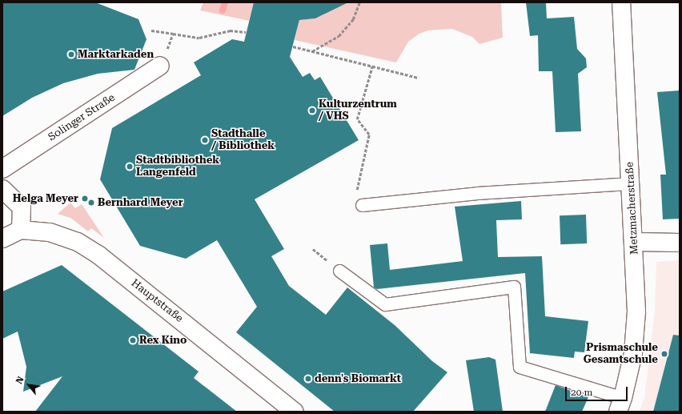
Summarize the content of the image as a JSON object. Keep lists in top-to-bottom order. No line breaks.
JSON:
{"streets":{"street":["Solinger Straße","Metzmacherstraße","Hauptstraße"]},"places":["Marktarkaden","Kulturzentrum / VHS","Stadthalle / Bibliothek","Stadtbibliothek Langenfeld","Helga Meyer","Bernhard Meyer","Rex Kino","Prismaschule Gesamtschule","denn's Biomarkt"],"scale_bar":"20 m","north":"top left"}
